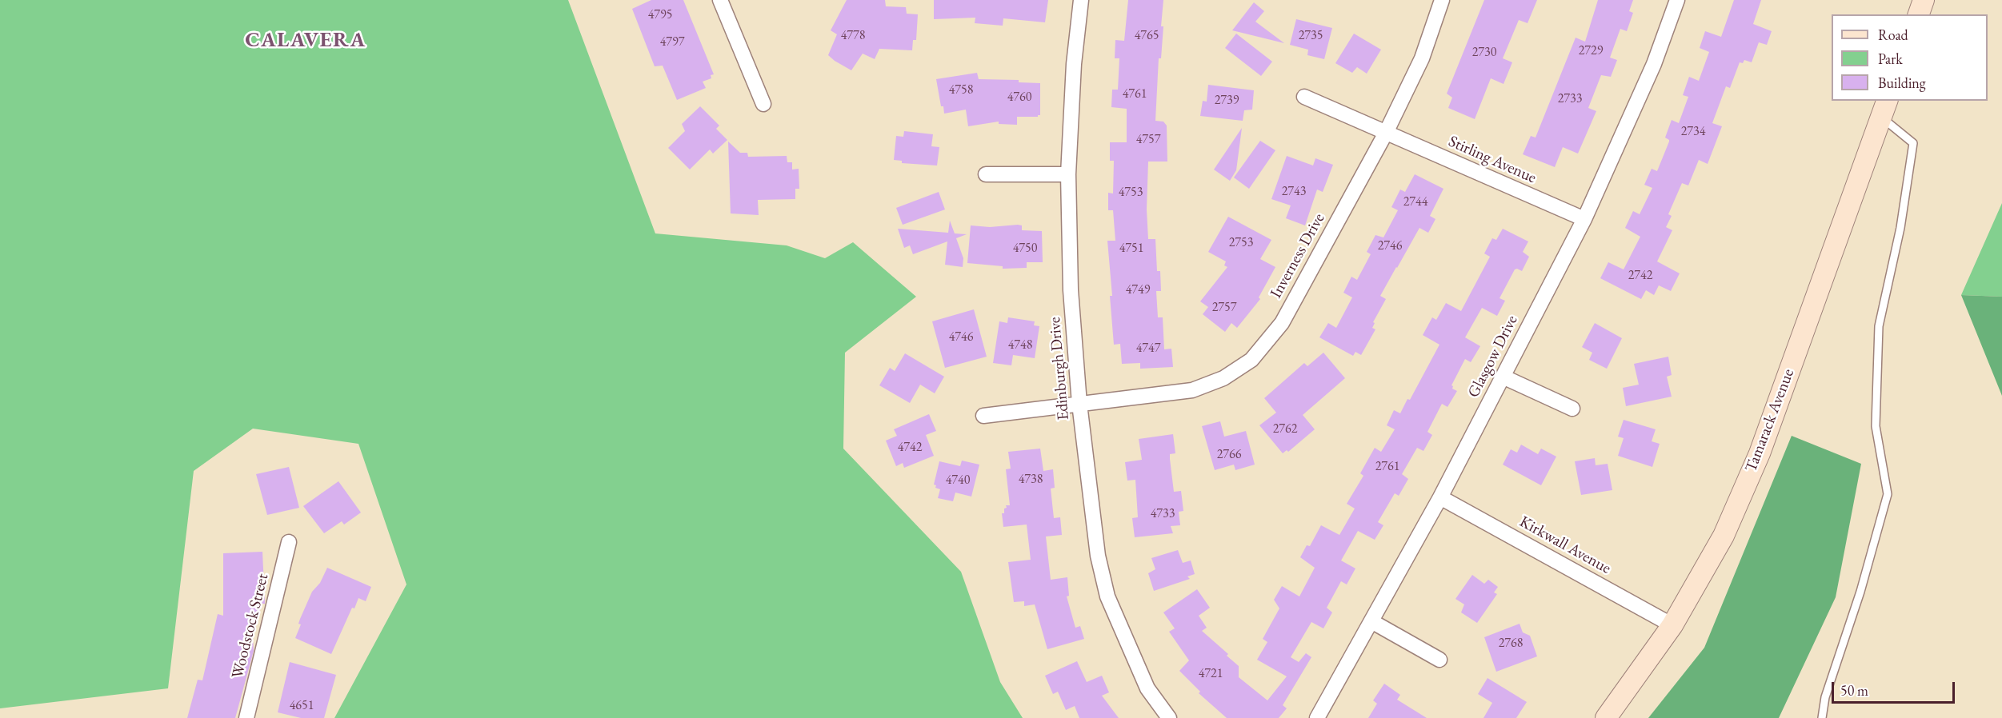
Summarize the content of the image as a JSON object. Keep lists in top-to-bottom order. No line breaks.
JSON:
{"streets":{"main road":["Tamarack Avenue"],"street":["Stirling Avenue","Inverness Drive","Glasgow Drive","Edinburgh Drive","Kirkwall Avenue","Woodstock Street"]},"crossings":[["Stirling Avenue","Inverness Drive"],["Stirling Avenue","Glasgow Drive"],["Inverness Drive","Edinburgh Drive"],["Glasgow Drive","Kirkwall Avenue"],["Tamarack Avenue","Kirkwall Avenue"]],"districts":["CALAVERA"],"house_numbers":["4795","4778","4765","2735","4797","2729","2730","4758","4761","4760","2733","2739","2734","4757","2743","4753","2744","2753","2746","4750","4751","2742","4749","2757","4746","4748","4747","2762","4742","2766","2761","4738","4740","4733","2768","4721","4651"],"legend":["Road","Park","Building"],"scale_bar":"50 m"}
